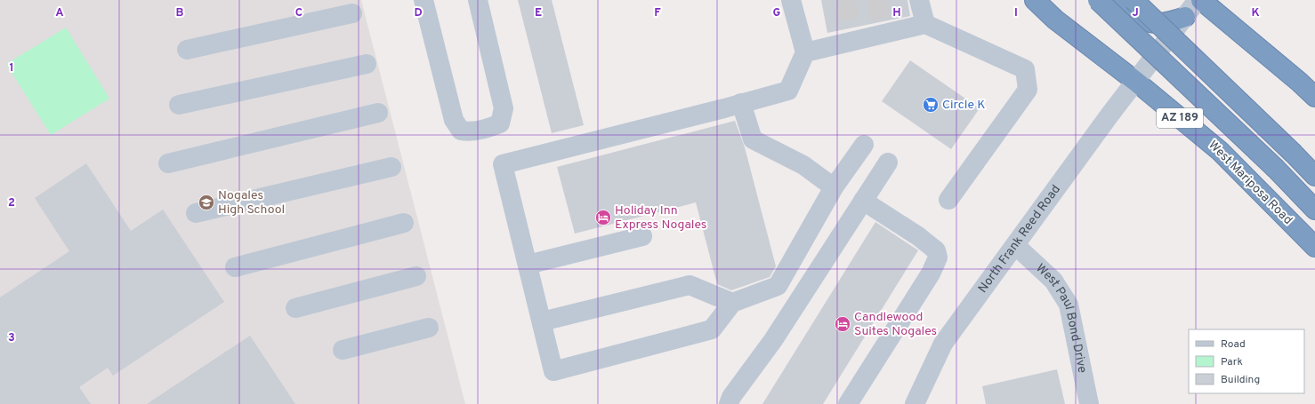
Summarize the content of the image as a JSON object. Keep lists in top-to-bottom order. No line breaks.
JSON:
{"streets":{"highway":["AZ 189","West Mariposa Road"],"street":["North Frank Reed Road","West Paul Bond Drive"]},"crossings":[["West Mariposa Road","North Frank Reed Road"],["North Frank Reed Road","West Paul Bond Drive"]],"places":{"supermarket":["Circle K"],"school or university":["Nogales High School"],"hotel":["Holiday Inn Express Nogales","Candlewood Suites Nogales"]},"legend":["Road","Park","Building"],"grid":{"columns":["A","B","C","D","E","F","G","H","I","J","K"],"rows":["1","2","3"]}}
